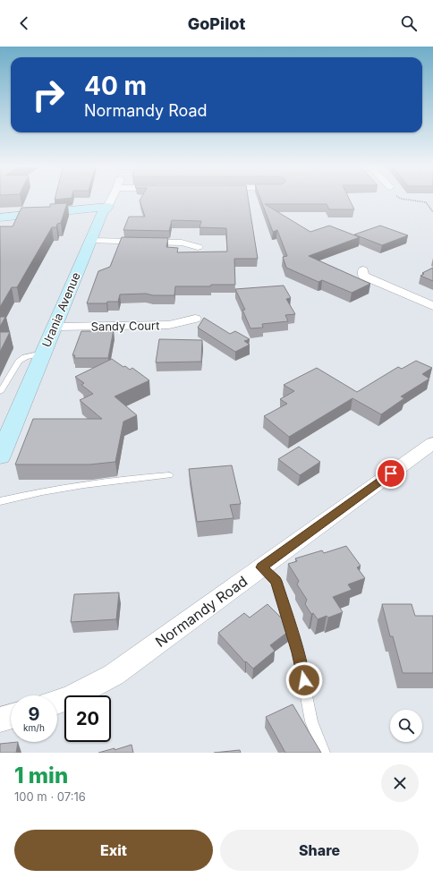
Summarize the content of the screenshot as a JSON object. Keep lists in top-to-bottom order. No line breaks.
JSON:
{"streets":{"street":["Urania Avenue","Sandy Court","Normandy Road"]},"crossings":[["Urania Avenue","Sandy Court"]],"page":{"header":"GoPilot","turn":["40 m","Normandy Road"],"speed":"9 km/h","limit":"20","heading":["1 min","100 m · 07:16"],"buttons":["Exit","Share"]}}
